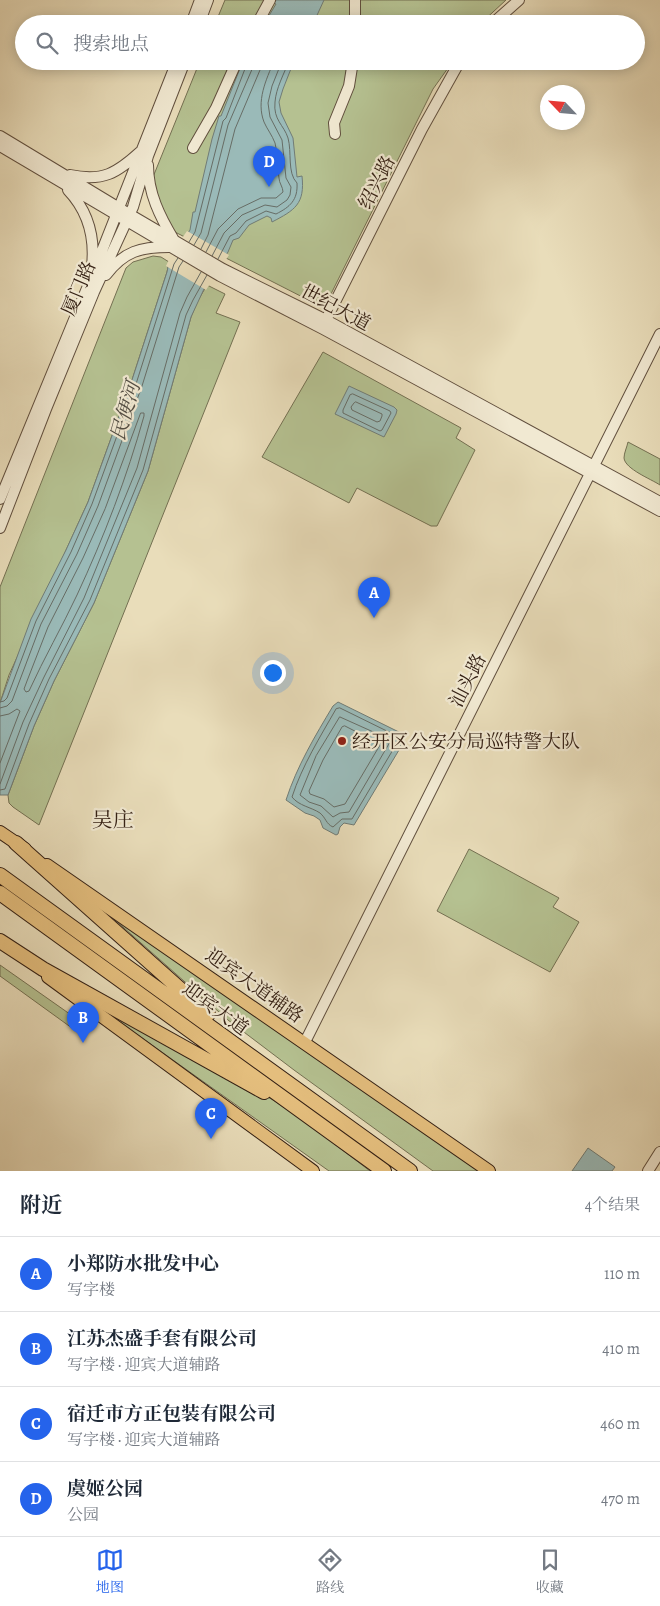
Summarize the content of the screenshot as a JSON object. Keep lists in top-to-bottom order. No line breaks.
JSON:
{"streets":{"highway":["迎宾大道"],"main road":["迎宾大道辅路"],"street":["绍兴路","厦门路","世纪大道","汕头路"]},"crossings":[["绍兴路","世纪大道"],["厦门路","世纪大道"],["世纪大道","汕头路"],["汕头路","迎宾大道辅路"]],"districts":["吴庄"],"water":["民便河"],"places":["经开区公安分局巡特警大队"],"north":"top left","page":{"search":"搜索地点","pins":["D","A","B","C"],"heading":["附近","4个结果"],"list":[{"mark":"A","name":"小郑防水批发中心","note":"写字楼","value":"110 m"},{"mark":"B","name":"江苏杰盛手套有限公司","note":"写字楼 · 迎宾大道辅路","value":"410 m"},{"mark":"C","name":"宿迁市方正包装有限公司","note":"写字楼 · 迎宾大道辅路","value":"460 m"},{"mark":"D","name":"虞姬公园","note":"公园","value":"470 m"}],"nav":["地图","路线","收藏"]}}
